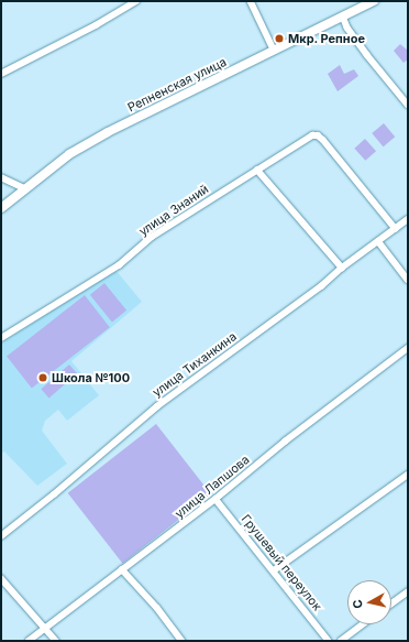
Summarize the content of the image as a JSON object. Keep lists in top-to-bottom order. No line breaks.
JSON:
{"streets":{"street":["Репненская улица","улица Знаний","улица Тиханкина","улица Лапшова","Грушевый переулок"]},"crossings":[["улица Знаний","улица Тиханкина"],["улица Лапшова","Грушевый переулок"]],"places":["Мкр. Репное","Школа №100"],"north":"left"}
